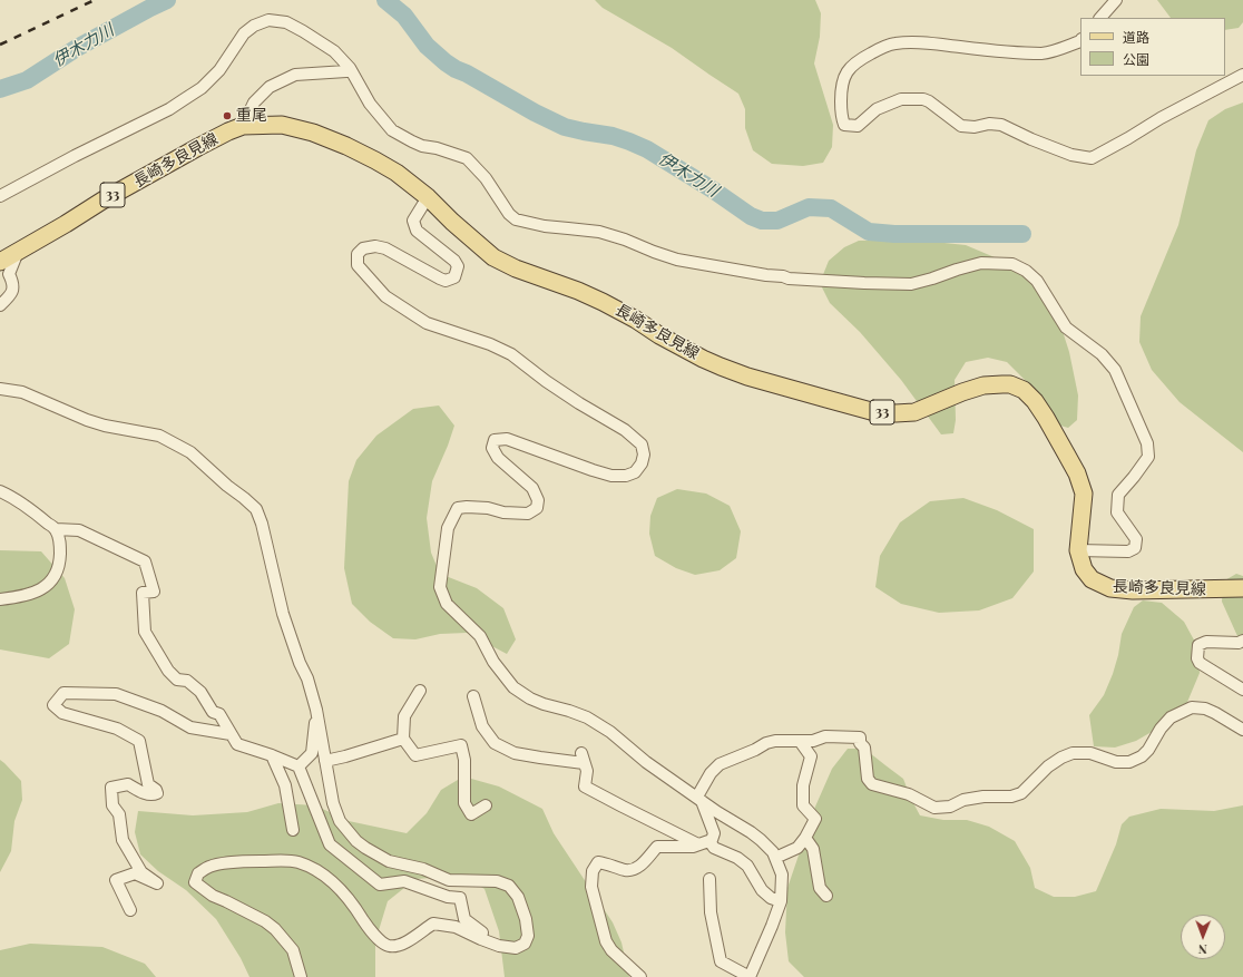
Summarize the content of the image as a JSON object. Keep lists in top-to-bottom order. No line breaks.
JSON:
{"streets":{"main road":["長崎多良見線","33"]},"water":["伊木力川"],"places":["重尾"],"legend":["道路","公園"],"north":"bottom"}
